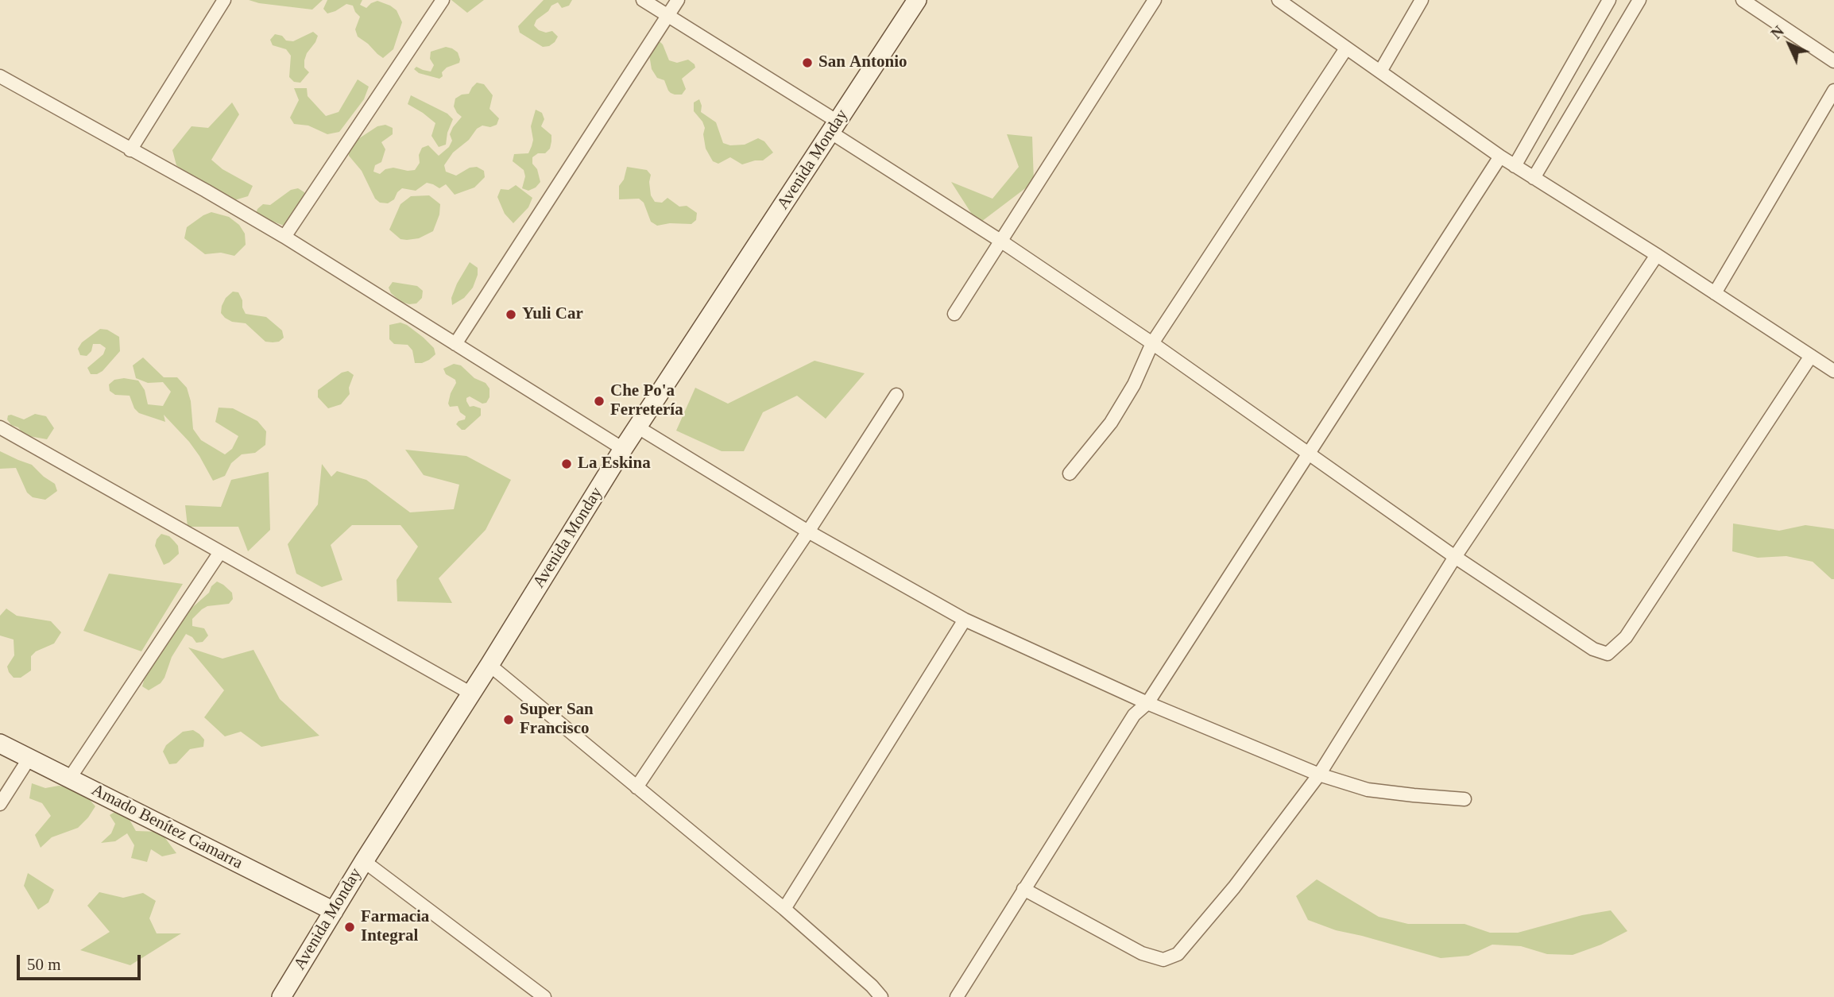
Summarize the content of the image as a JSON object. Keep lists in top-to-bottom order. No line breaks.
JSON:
{"streets":{"main road":["Avenida Monday","Amado Benítez Gamarra"]},"crossings":[["Avenida Monday","Amado Benítez Gamarra"]],"places":["San Antonio","Yuli Car","Che Po'a Ferretería","La Eskina","Super San Francisco","Farmacia Integral"],"scale_bar":"50 m","north":"top left"}
